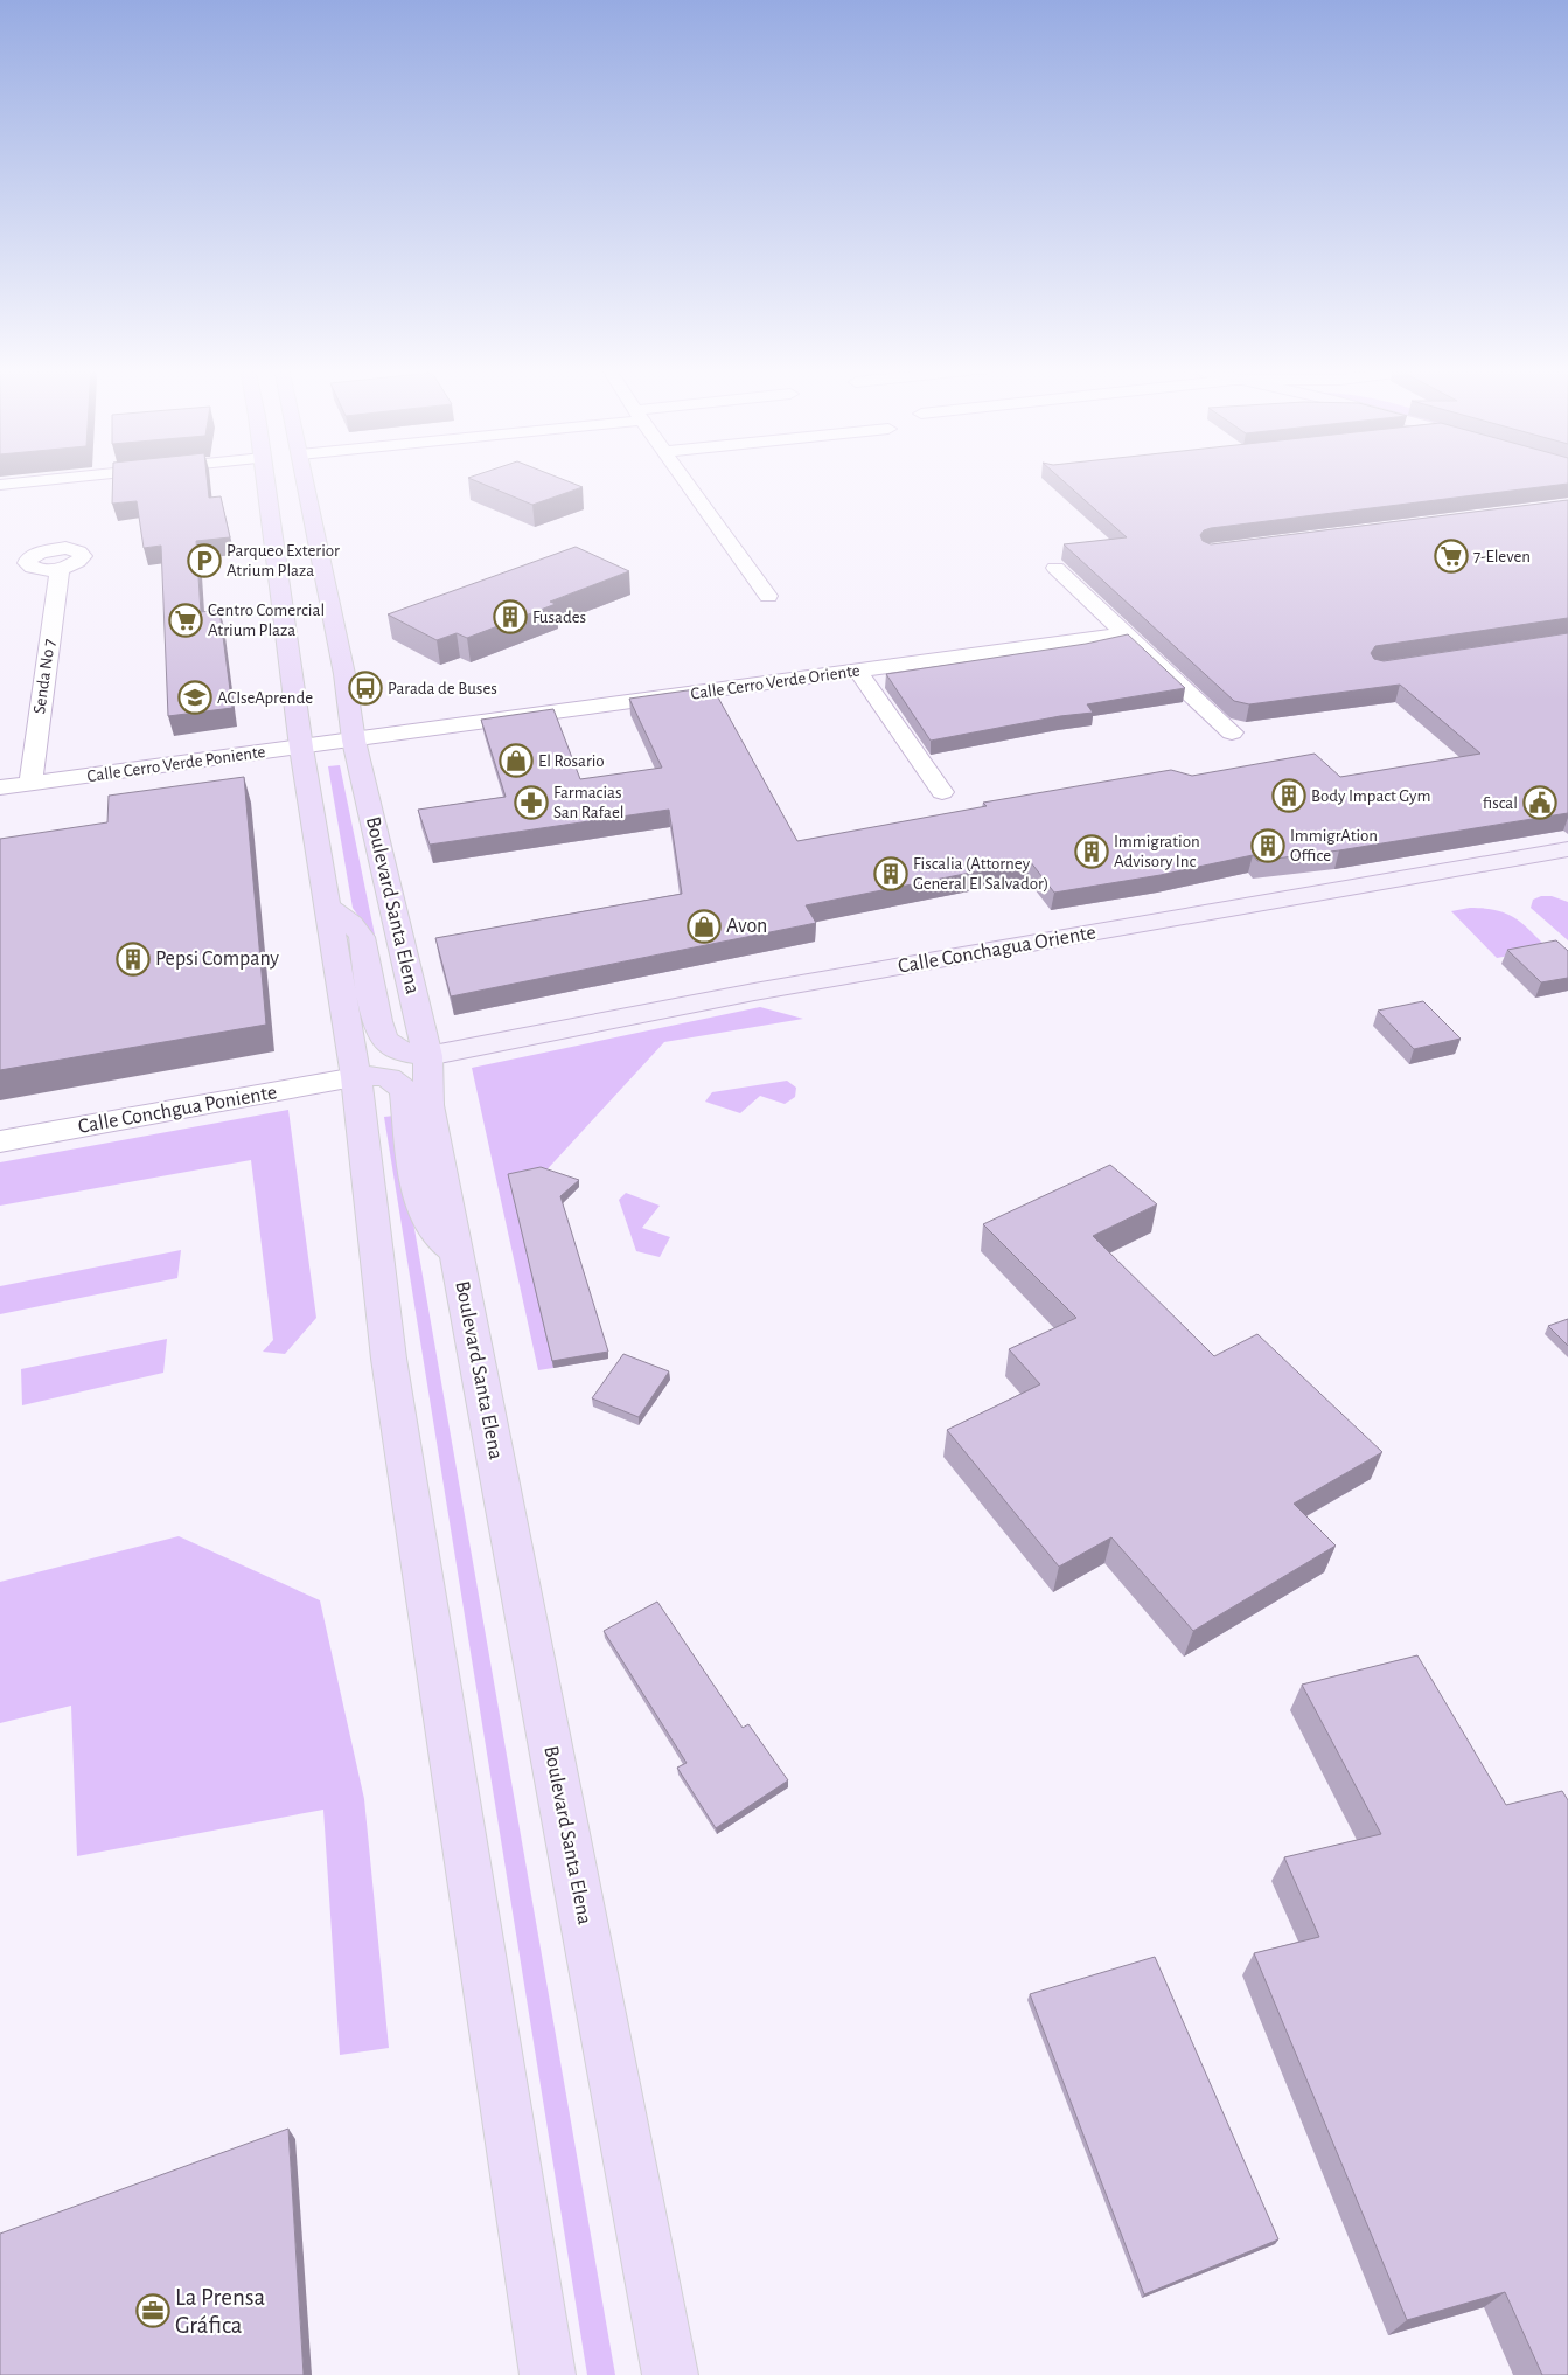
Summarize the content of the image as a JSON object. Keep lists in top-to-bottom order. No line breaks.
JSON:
{"streets":{"main road":["Boulevard Santa Elena"],"street":["Senda No 7","Calle Cerro Verde Oriente","Calle Cerro Verde Poniente","Calle Conchagua Oriente","Calle Conchgua Poniente"]},"crossings":[["Senda No 7","Calle Cerro Verde Poniente"],["Calle Cerro Verde Oriente","Calle Cerro Verde Poniente"],["Calle Cerro Verde Oriente","Boulevard Santa Elena"],["Calle Cerro Verde Poniente","Boulevard Santa Elena"],["Boulevard Santa Elena","Calle Conchagua Oriente"]],"places":{"supermarket":["7-Eleven","Centro Comercial Atrium Plaza"],"parking":["Parqueo Exterior Atrium Plaza"],"building":["Fusades","Body Impact Gym","ImmigrAtion Office","Immigration Advisory Inc","Fiscalia (Attorney General El Salvador)","Pepsi Company"],"bus stop":["Parada de Buses"],"school or university":["ACIseAprende"],"shop":["El Rosario","Avon"],"pharmacy":["Farmacias San Rafael"],"public building":["fiscal"],"office":["La Prensa Gráfica"]}}
